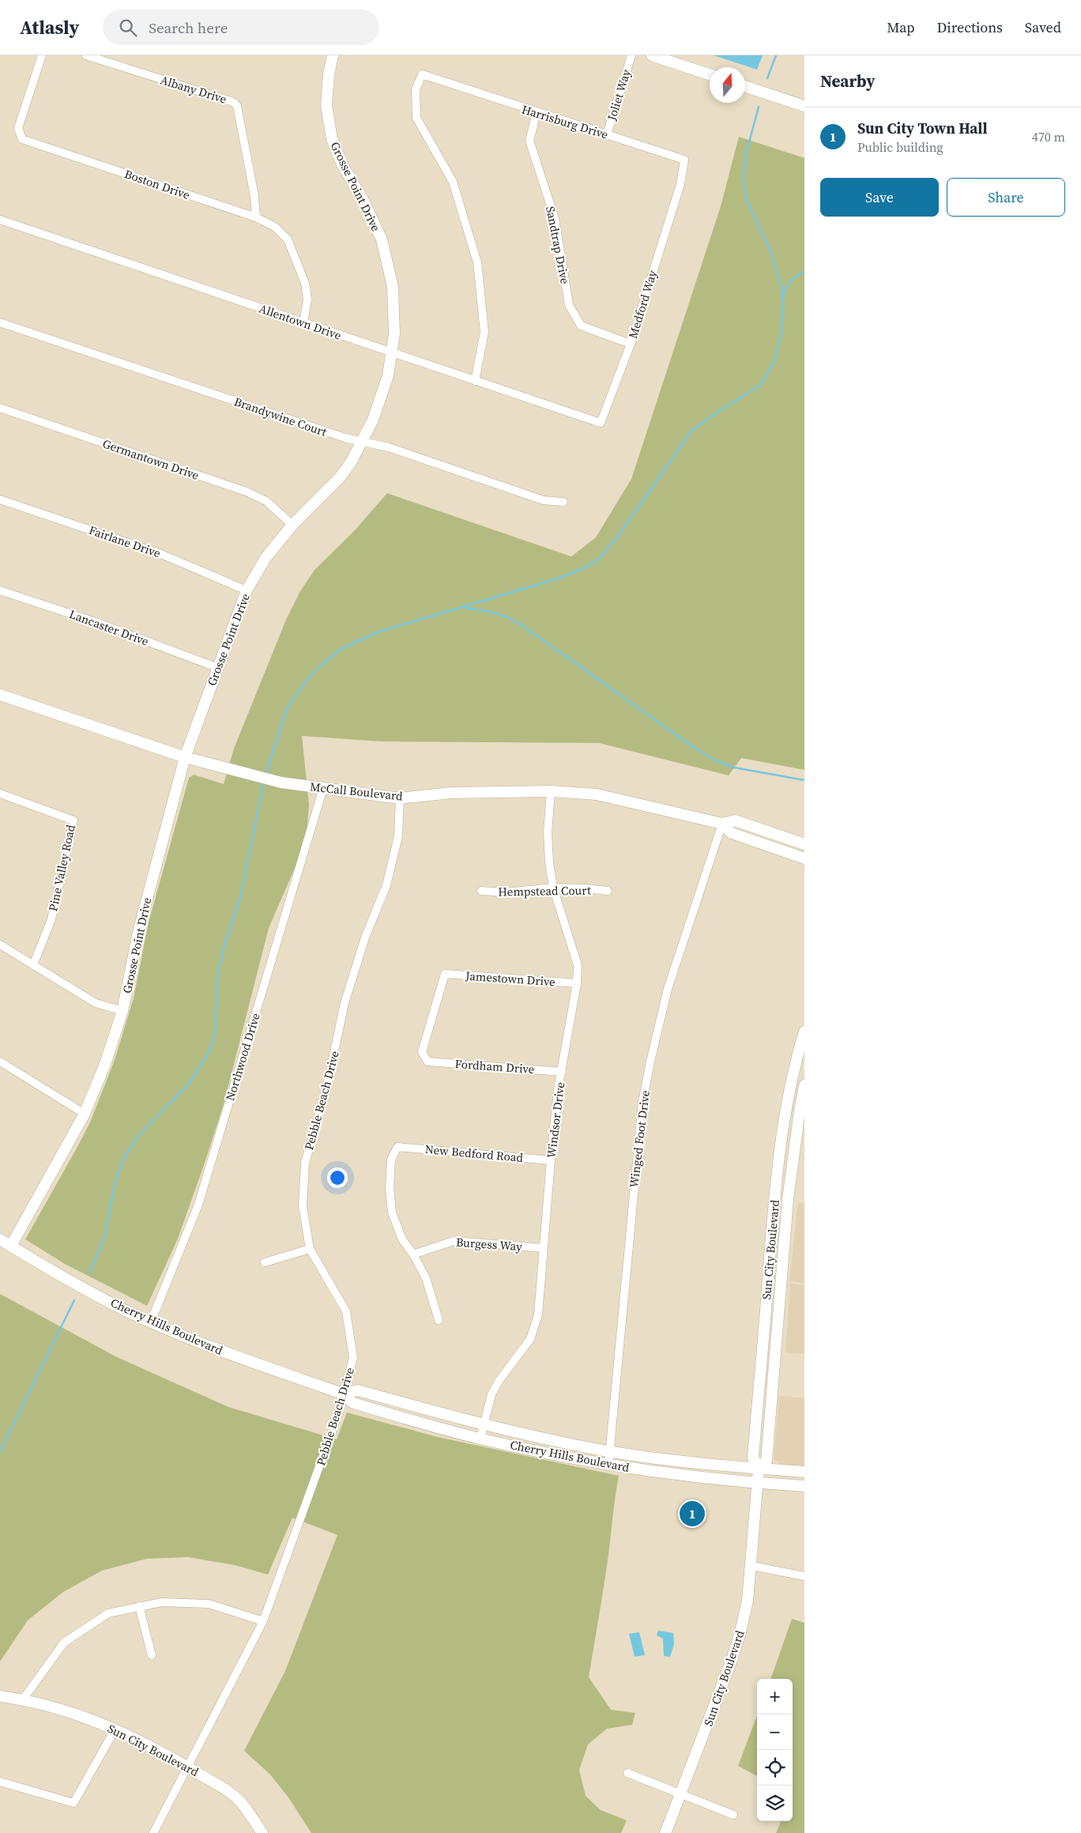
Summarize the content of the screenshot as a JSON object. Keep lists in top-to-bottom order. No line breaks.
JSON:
{"streets":{"street":["Albany Drive","Joliet Way","Harrisburg Drive","Boston Drive","Grosse Point Drive","Sandtrap Drive","Medford Way","Allentown Drive","Brandywine Court","Germantown Drive","Fairlane Drive","Lancaster Drive","McCall Boulevard","Pine Valley Road","Hempstead Court","Jamestown Drive","Northwood Drive","Fordham Drive","Pebble Beach Drive","Windsor Drive","Winged Foot Drive","New Bedford Road","Burgess Way","Sun City Boulevard","Cherry Hills Boulevard"]},"crossings":[["Albany Drive","Boston Drive"],["Joliet Way","Harrisburg Drive"],["Harrisburg Drive","Sandtrap Drive"],["Harrisburg Drive","Medford Way"],["Harrisburg Drive","Allentown Drive"],["Boston Drive","Allentown Drive"],["Grosse Point Drive","Allentown Drive"],["Grosse Point Drive","Brandywine Court"],["Grosse Point Drive","Germantown Drive"],["Grosse Point Drive","Fairlane Drive"],["Grosse Point Drive","Lancaster Drive"],["Grosse Point Drive","McCall Boulevard"],["Grosse Point Drive","Cherry Hills Boulevard"],["Sandtrap Drive","Medford Way"],["Medford Way","Allentown Drive"],["McCall Boulevard","Northwood Drive"],["McCall Boulevard","Pebble Beach Drive"],["McCall Boulevard","Windsor Drive"],["McCall Boulevard","Winged Foot Drive"],["Hempstead Court","Windsor Drive"],["Jamestown Drive","Fordham Drive"],["Jamestown Drive","Windsor Drive"],["Northwood Drive","Cherry Hills Boulevard"],["Fordham Drive","Windsor Drive"],["Pebble Beach Drive","Sun City Boulevard"],["Pebble Beach Drive","Cherry Hills Boulevard"],["Windsor Drive","New Bedford Road"],["Windsor Drive","Burgess Way"],["Windsor Drive","Cherry Hills Boulevard"],["Winged Foot Drive","Cherry Hills Boulevard"],["New Bedford Road","Burgess Way"],["Sun City Boulevard","Cherry Hills Boulevard"]],"north":"top","page":{"header":"Atlasly","search":"Search here","nav":["Map","Directions","Saved"],"heading":"Nearby","list":[{"mark":"1","name":"Sun City Town Hall","note":"Public building","value":"470 m"}],"buttons":["Save","Share"],"pins":"1","map_buttons":["+","−"]}}
